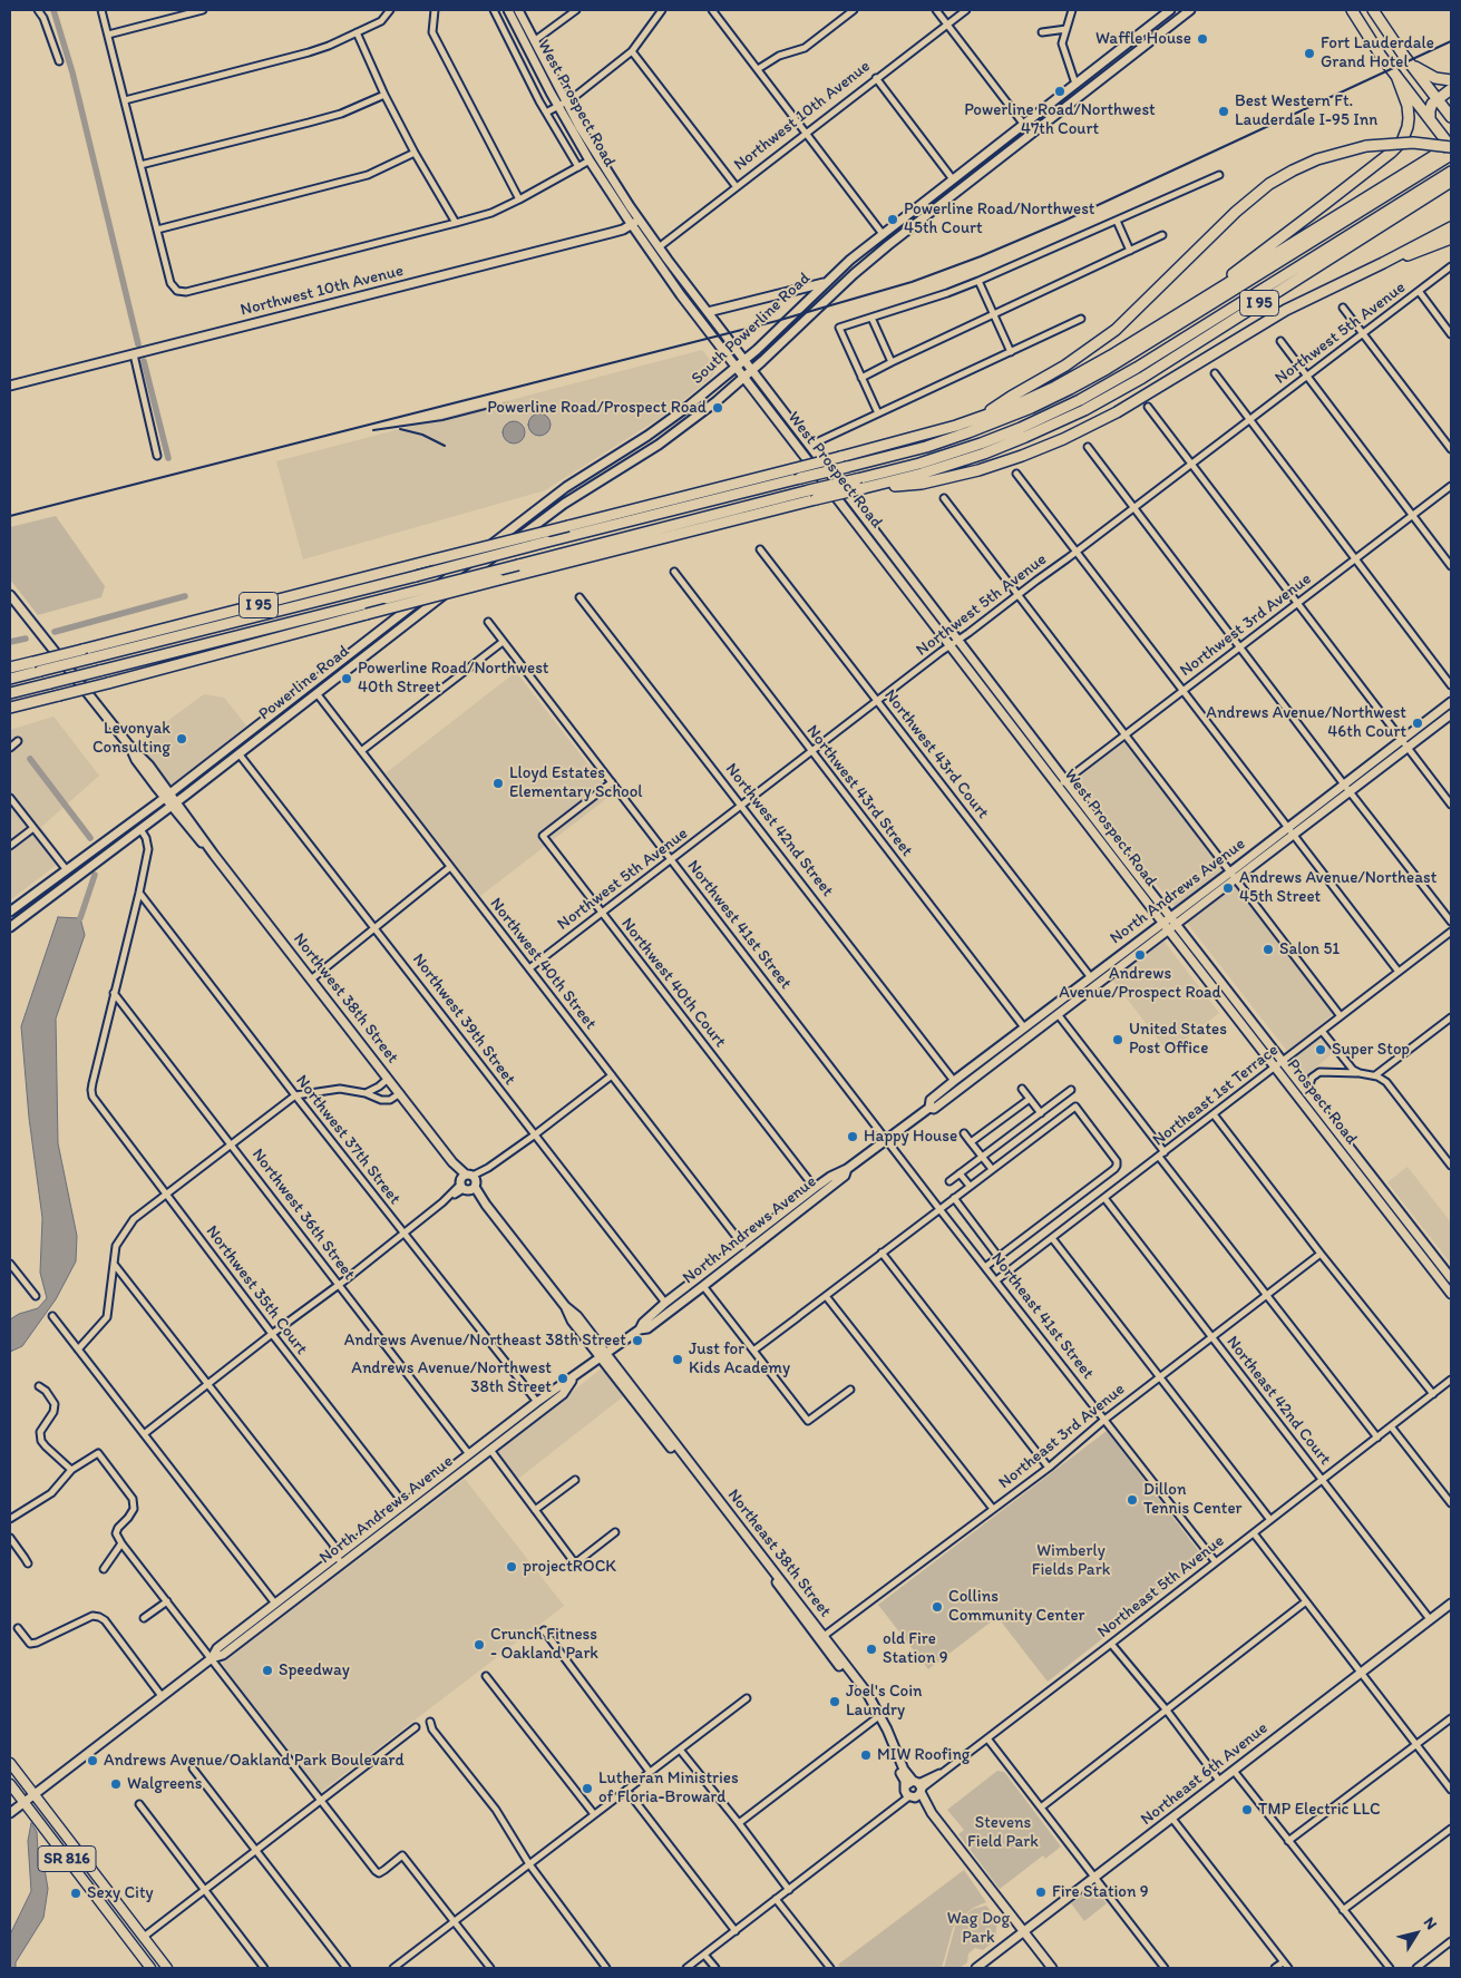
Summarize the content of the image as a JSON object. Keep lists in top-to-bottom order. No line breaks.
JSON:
{"streets":{"highway":["I 95"],"main road":["West Prospect Road","Northwest 10th Avenue","South Powerline Road","Powerline Road","North Andrews Avenue","Northwest 38th Street","Prospect Road","Northeast 38th Street","Northeast 6th Avenue","SR 816"],"street":["Northwest 5th Avenue","Northwest 3rd Avenue","Northwest 43rd Court","Northwest 43rd Street","Northwest 42nd Street","Northwest 41st Street","Northwest 40th Street","Northwest 40th Court","Northwest 39th Street","Northeast 1st Terrace","Northwest 37th Street","Northwest 36th Street","Northwest 35th Court","Northeast 41st Street","Northeast 42nd Court","Northeast 3rd Avenue","Northeast 5th Avenue"]},"crossings":[["West Prospect Road","Northwest 10th Avenue"],["West Prospect Road","South Powerline Road"],["West Prospect Road","Northwest 5th Avenue"],["West Prospect Road","Northwest 3rd Avenue"],["West Prospect Road","North Andrews Avenue"],["West Prospect Road","Prospect Road"],["South Powerline Road","Powerline Road"],["Northwest 5th Avenue","Northwest 43rd Court"],["Northwest 5th Avenue","Northwest 43rd Street"],["Northwest 5th Avenue","Northwest 42nd Street"],["Northwest 5th Avenue","Northwest 41st Street"],["Northwest 5th Avenue","Northwest 40th Street"],["Northwest 5th Avenue","Northwest 40th Court"],["Powerline Road","Northwest 40th Street"],["Powerline Road","Northwest 38th Street"],["Powerline Road","Northwest 39th Street"],["Northwest 43rd Court","North Andrews Avenue"],["Northwest 43rd Street","North Andrews Avenue"],["Northwest 42nd Street","North Andrews Avenue"],["North Andrews Avenue","Northwest 41st Street"],["North Andrews Avenue","Northwest 40th Street"],["North Andrews Avenue","Northwest 40th Court"],["North Andrews Avenue","Northwest 38th Street"],["North Andrews Avenue","Northwest 39th Street"],["North Andrews Avenue","Prospect Road"],["North Andrews Avenue","Northwest 37th Street"],["North Andrews Avenue","Northwest 36th Street"],["North Andrews Avenue","Northwest 35th Court"],["North Andrews Avenue","Northeast 41st Street"],["North Andrews Avenue","Northeast 38th Street"],["North Andrews Avenue","SR 816"],["Northwest 41st Street","Northwest 40th Court"],["Northwest 41st Street","Northeast 41st Street"],["Northwest 38th Street","Northeast 38th Street"],["Northeast 1st Terrace","Prospect Road"],["Northeast 1st Terrace","Northeast 41st Street"],["Northeast 1st Terrace","Northeast 42nd Court"],["Northwest 36th Street","Northwest 35th Court"],["Northeast 41st Street","Northeast 3rd Avenue"],["Northeast 41st Street","Northeast 5th Avenue"],["Northeast 42nd Court","Northeast 3rd Avenue"],["Northeast 42nd Court","Northeast 5th Avenue"],["Northeast 42nd Court","Northeast 6th Avenue"],["Northeast 3rd Avenue","Northeast 38th Street"],["Northeast 38th Street","Northeast 5th Avenue"],["Northeast 38th Street","Northeast 6th Avenue"]],"parks":["Wimberly Fields Park","Stevens Field Park","Wag Dog Park"],"places":["Waffle House","Fort Lauderdale Grand Hotel","Powerline Road/Northwest 47th Court","Best Western Ft. Lauderdale I-95 Inn","Powerline Road/Northwest 45th Court","Powerline Road/Prospect Road","Powerline Road/Northwest 40th Street","Andrews Avenue/Northwest 46th Court","Levonyak Consulting","Lloyd Estates Elementary School","Andrews Avenue/Northeast 45th Street","Salon 51","Andrews Avenue/Prospect Road","United States Post Office","Super Stop","Happy House","Andrews Avenue/Northeast 38th Street","Just for Kids Academy","Andrews Avenue/Northwest 38th Street","Dillon Tennis Center","projectROCK","Collins Community Center","Crunch Fitness - Oakland Park","old Fire Station 9","Speedway","Joel's Coin Laundry","MIW Roofing","Andrews Avenue/Oakland Park Boulevard","Walgreens","Lutheran Ministries of Floria-Broward","TMP Electric LLC","Fire Station 9","Sexy City"],"north":"top right"}
